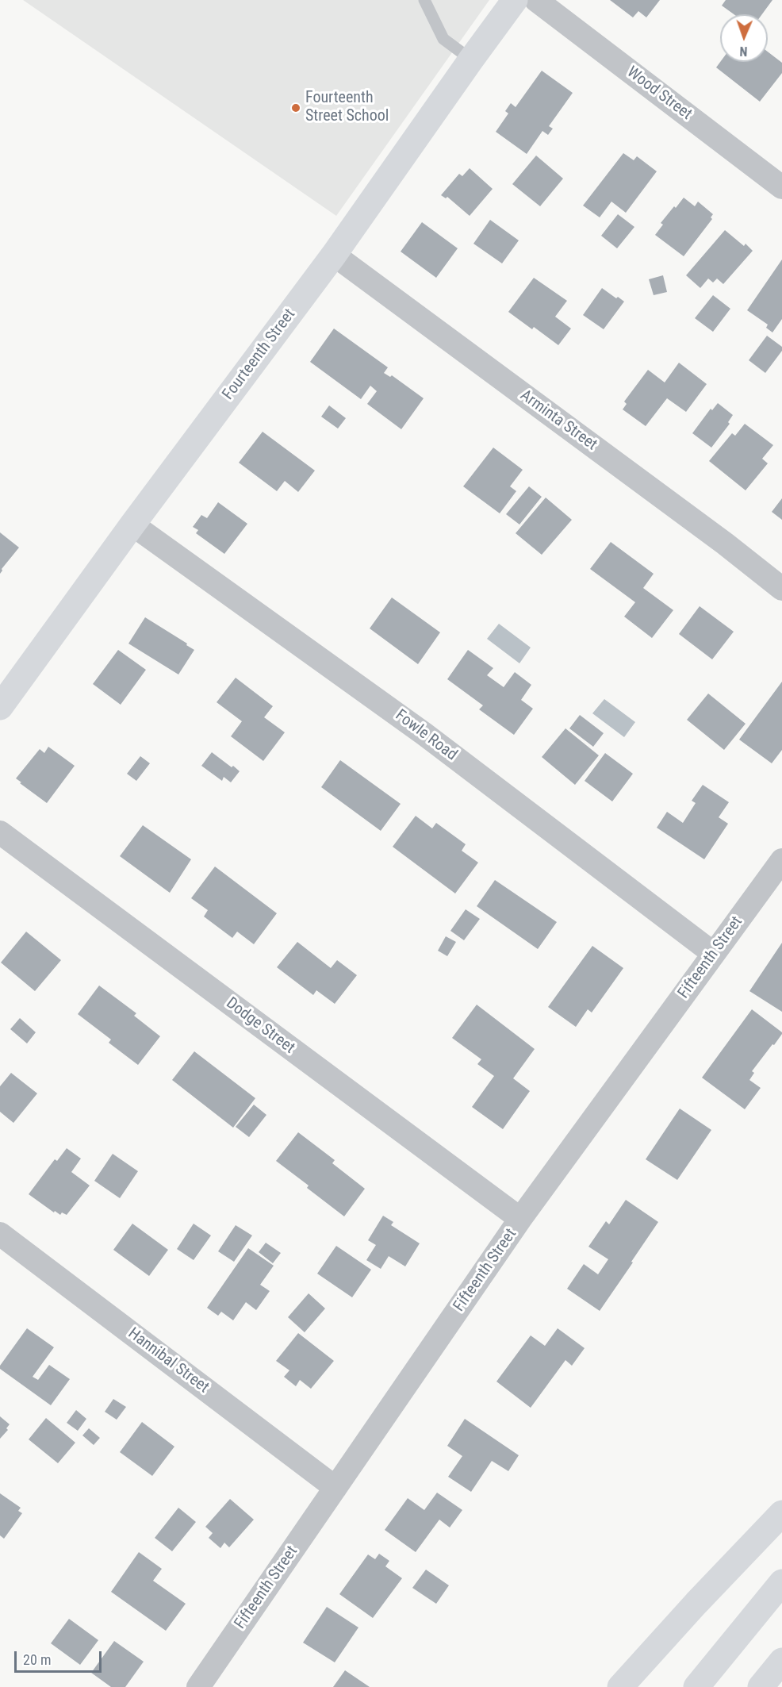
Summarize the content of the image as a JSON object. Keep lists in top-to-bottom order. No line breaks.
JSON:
{"streets":{"main road":["Fourteenth Street"],"street":["Wood Street","Arminta Street","Fowle Road","Fifteenth Street","Dodge Street","Hannibal Street"]},"crossings":[["Fourteenth Street","Arminta Street"],["Fourteenth Street","Fowle Road"],["Fowle Road","Fifteenth Street"],["Fifteenth Street","Dodge Street"],["Fifteenth Street","Hannibal Street"]],"places":["Fourteenth Street School"],"scale_bar":"20 m","north":"bottom"}
